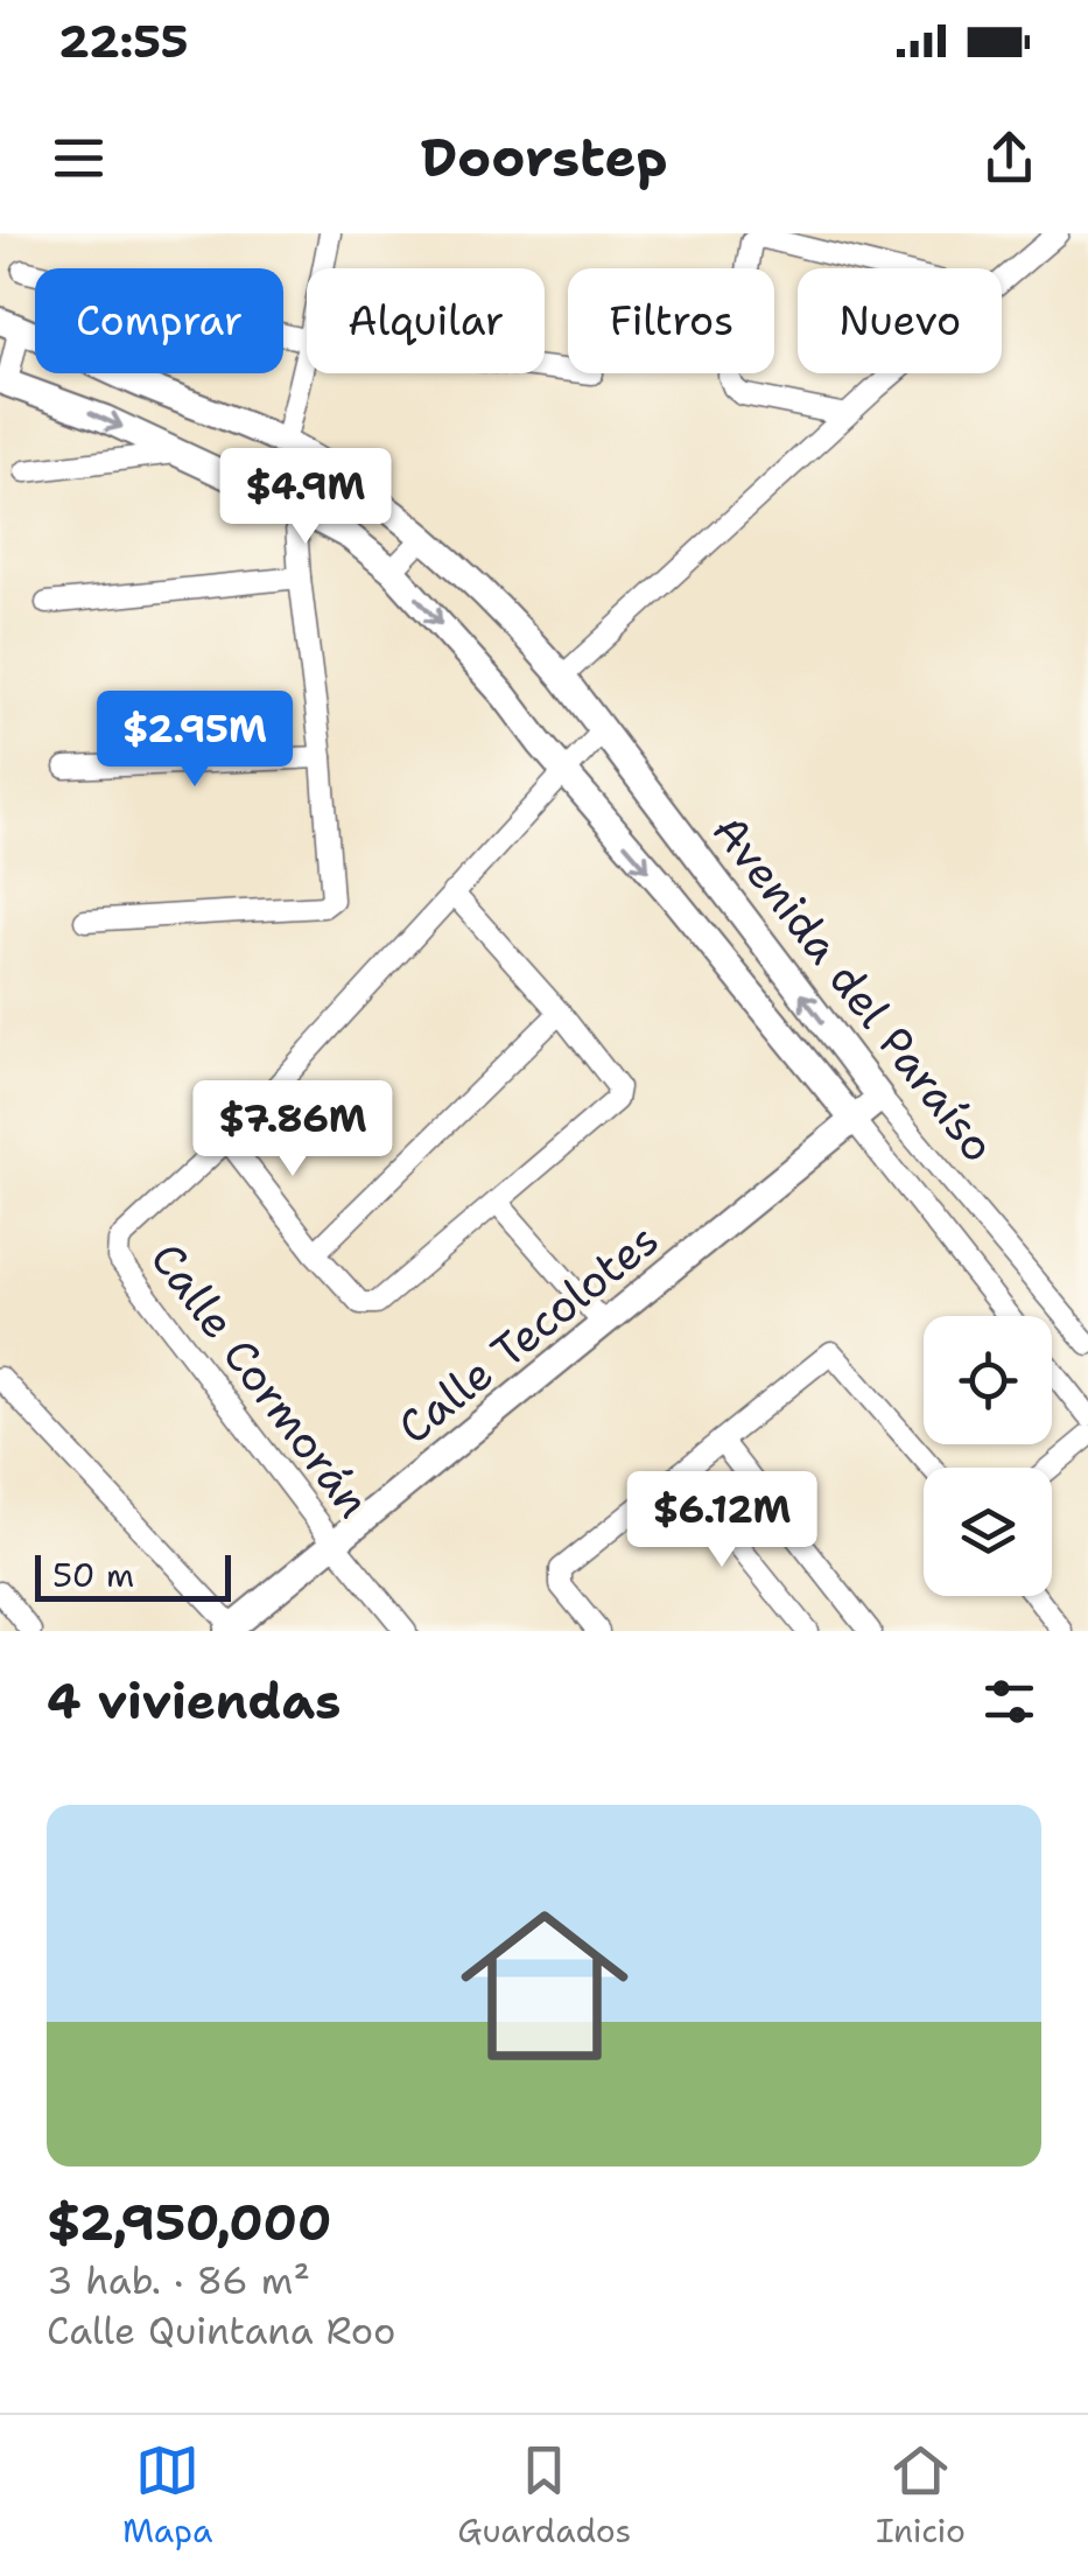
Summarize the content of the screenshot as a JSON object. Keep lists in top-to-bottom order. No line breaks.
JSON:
{"streets":{"street":["Avenida del Paraíso","Calle Tecolotes","Calle Cormorán"]},"crossings":[["Avenida del Paraíso","Calle Tecolotes"],["Avenida del Paraíso","Calle Cormorán"],["Calle Tecolotes","Calle Cormorán"]],"scale_bar":"50 m","page":{"status":"22:55","header":"Doorstep","chip":["Comprar","Alquilar","Filtros","Nuevo"],"price":["$4.9M","$2.95M","$7.86M","$6.12M"],"scale":"50 m","heading":"4 viviendas","list":[{"name":"$2,950,000","note":"3 hab. · 86 m² · Calle Quintana Roo"}],"tabs":["Mapa","Guardados","Inicio"]}}
